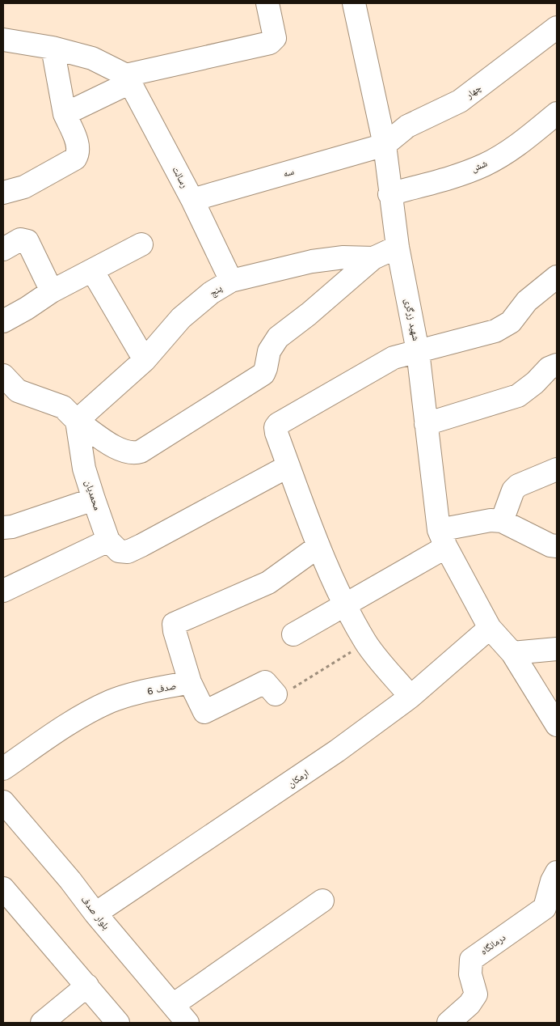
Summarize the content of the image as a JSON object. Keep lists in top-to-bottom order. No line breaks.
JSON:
{"streets":{"street":["چهار","شش","سه","رسالت","پنج","شهید زرگری","محمدیان","صدف 6","ارمکان","بلوار صدف","درمانگاه"]},"crossings":[["چهار","سه"],["چهار","شهید زرگری"],["شش","شهید زرگری"],["سه","رسالت"],["سه","شهید زرگری"],["رسالت","پنج"],["پنج","شهید زرگری"],["پنج","محمدیان"],["شهید زرگری","ارمکان"],["ارمکان","بلوار صدف"]]}
